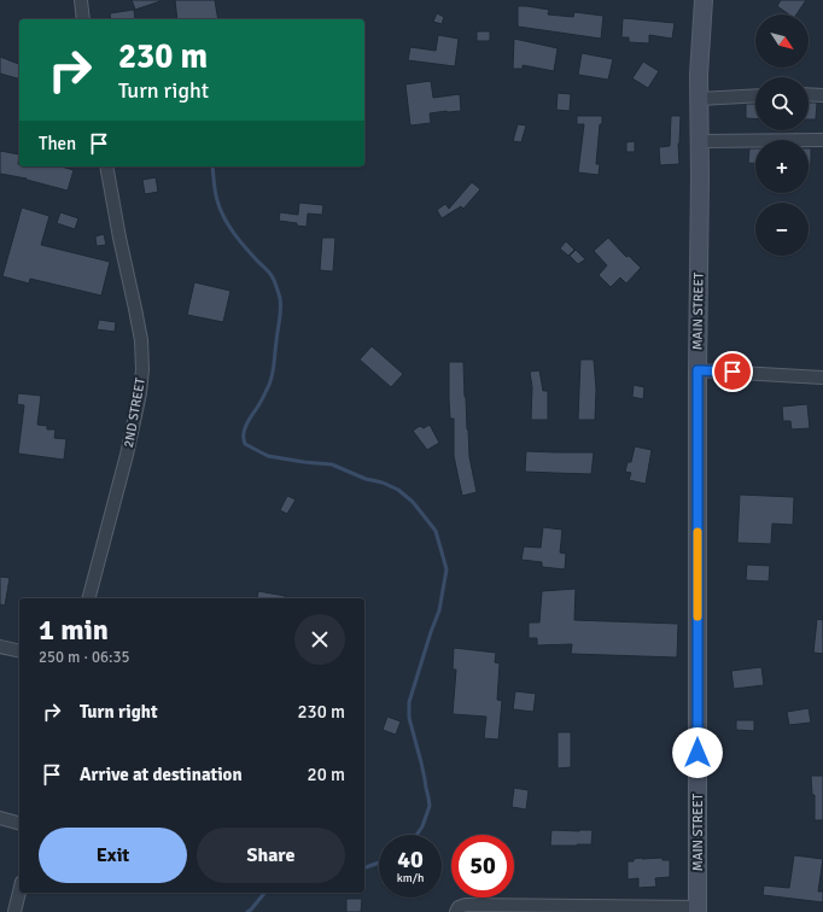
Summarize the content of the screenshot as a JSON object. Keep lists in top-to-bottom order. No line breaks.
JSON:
{"streets":{"main road":["MAIN STREET"],"street":["2ND STREET"]},"north":"bottom right","page":{"map_buttons":["+","−"],"turn":["230 m","Turn right"],"then":"Then","heading":["1 min","250 m · 06:35"],"list":[{"name":"Turn right","value":"230 m"},{"name":"Arrive at destination","value":"20 m"}],"buttons":["Exit","Share"],"speed":"40 km/h","limit":"50"}}
